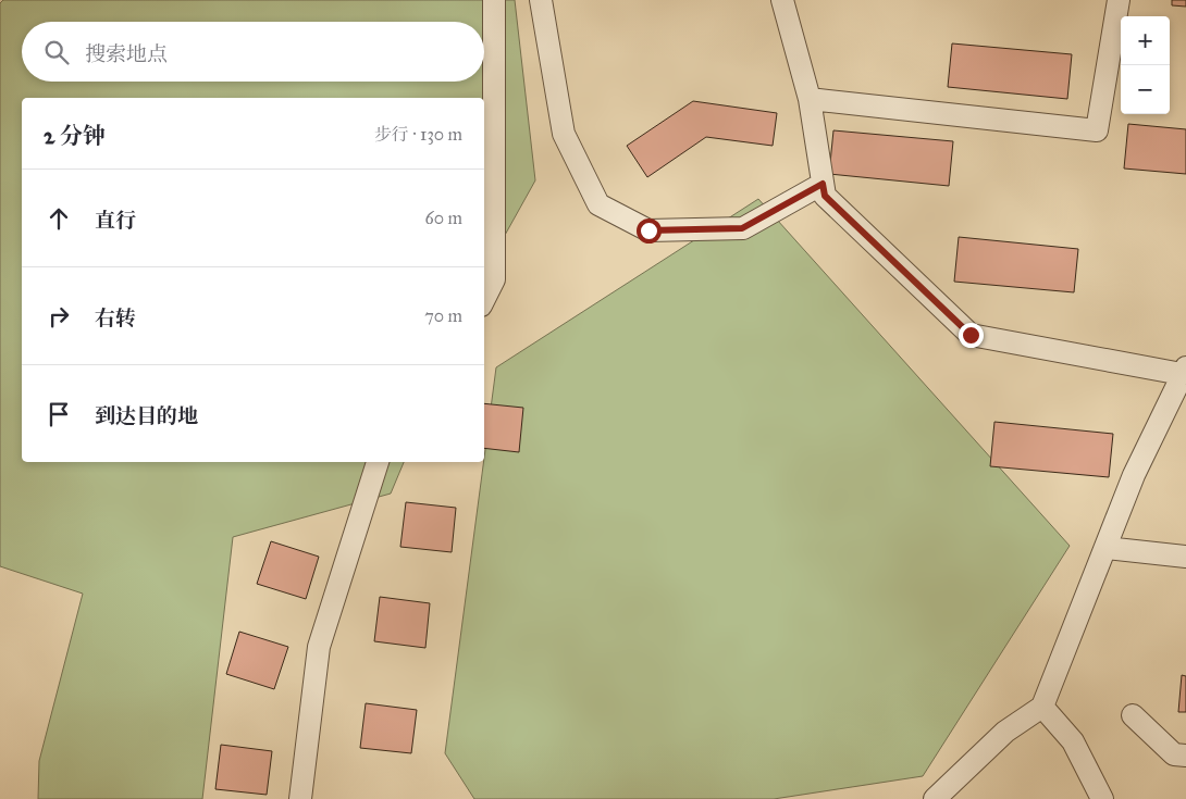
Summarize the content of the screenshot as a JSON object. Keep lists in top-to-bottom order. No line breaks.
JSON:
{"page":{"map_buttons":["+","−"],"search":"搜索地点","heading":["2 分钟","步行 · 130 m"],"list":[["直行","60 m"],["右转","70 m"],"到达目的地"]}}
